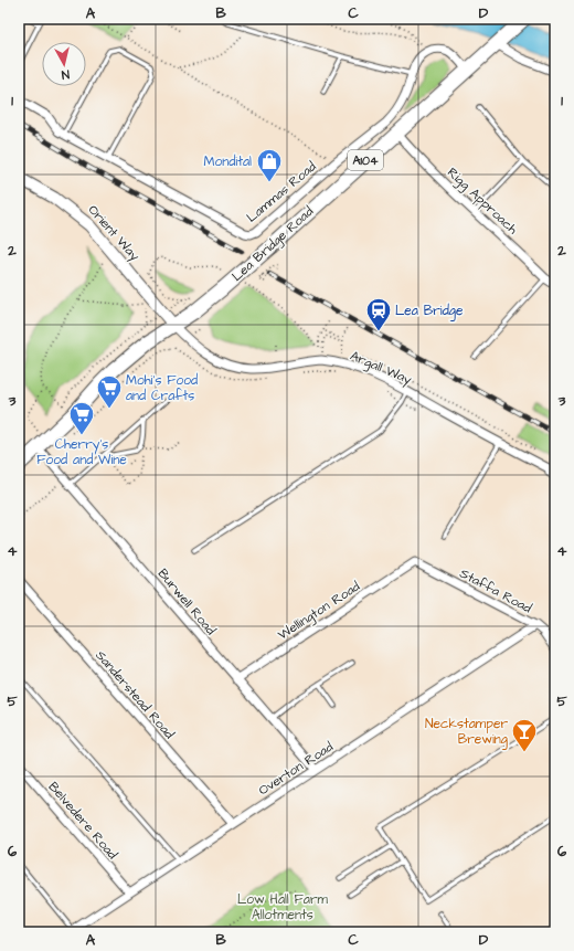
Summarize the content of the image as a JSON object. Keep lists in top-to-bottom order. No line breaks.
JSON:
{"streets":{"main road":["A104","Lea Bridge Road"],"street":["Lammas Road","Rigg Approach","Orient Way","Argall Way","Staffa Road","Burwell Road","Wellington Road","Sanderstead Road","Overton Road","Belvedere Road"]},"crossings":[["Rigg Approach","Lea Bridge Road"],["Orient Way","Lea Bridge Road"],["Orient Way","Argall Way"],["Lea Bridge Road","Argall Way"],["Lea Bridge Road","Burwell Road"],["Staffa Road","Wellington Road"],["Staffa Road","Overton Road"],["Burwell Road","Wellington Road"],["Burwell Road","Overton Road"],["Sanderstead Road","Overton Road"],["Overton Road","Belvedere Road"]],"parks":["Low Hall Farm Allotments"],"places":{"shop":["Mondital"],"station":["Lea Bridge"],"supermarket":["Mohi's Food and Crafts","Cherry's Food and Wine"],"bar":["Neckstamper Brewing"]},"north":"bottom","grid":{"columns":["A","B","C","D"],"rows":["1","2","3","4","5","6"]}}
